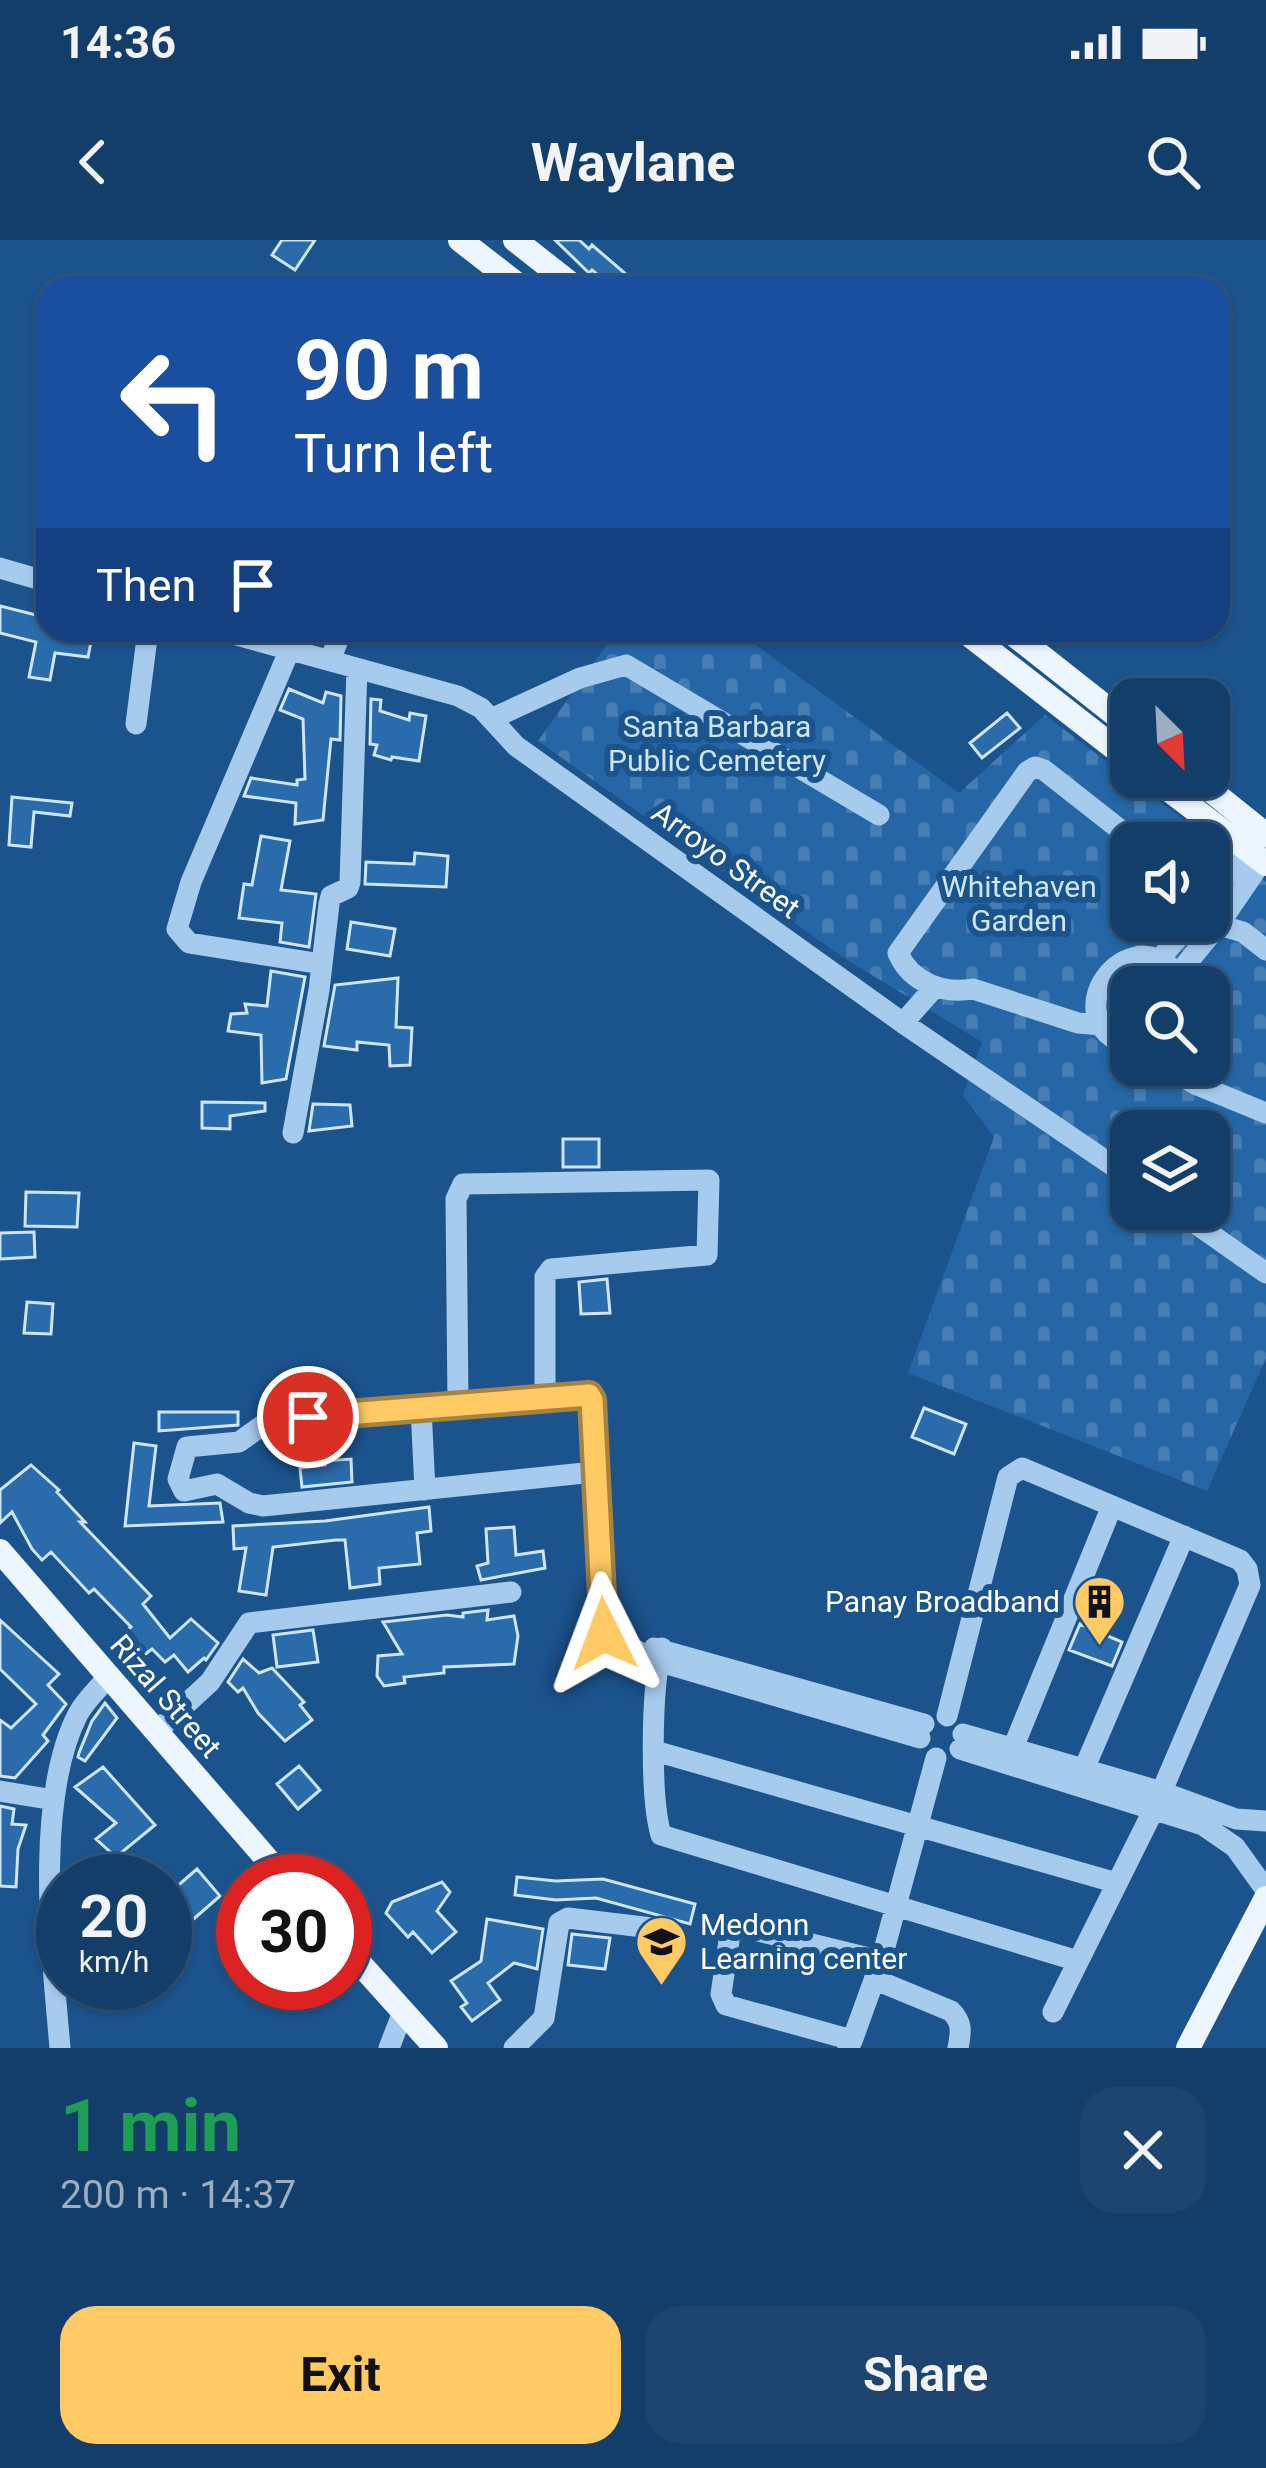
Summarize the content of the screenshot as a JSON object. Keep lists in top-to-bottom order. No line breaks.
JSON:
{"streets":{"main road":["Rizal Street"],"street":["Arroyo Street"]},"parks":["Santa Barbara Public Cemetery","Whitehaven Garden"],"places":{"building":["Panay Broadband"],"school or university":["Medonn Learning center"]},"north":"bottom right","page":{"status":"14:36","header":"Waylane","turn":["90 m","Turn left"],"then":"Then","speed":"20 km/h","limit":"30","heading":["1 min","200 m · 14:37"],"buttons":["Exit","Share"]}}
